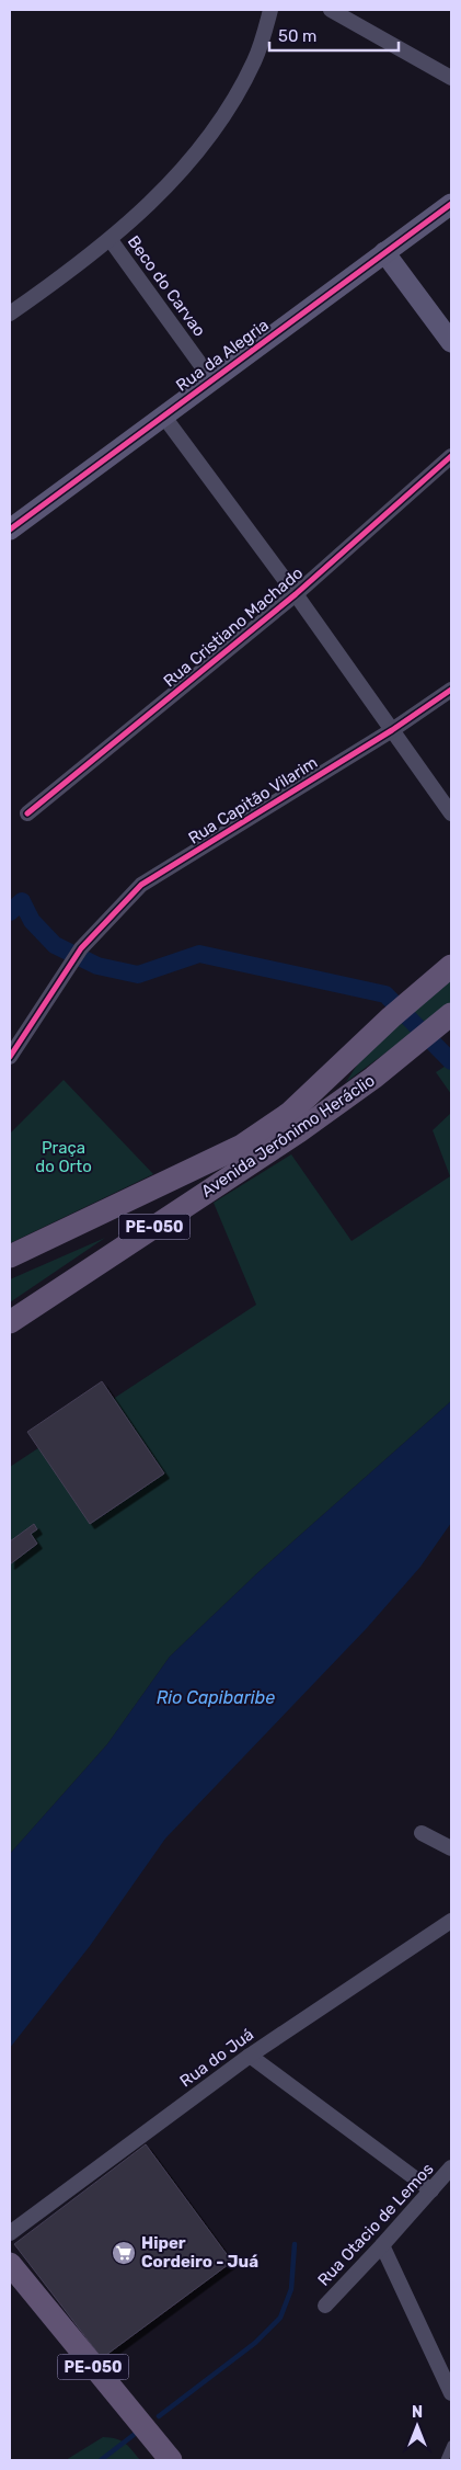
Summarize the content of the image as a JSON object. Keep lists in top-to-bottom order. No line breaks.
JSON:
{"streets":{"main road":["Avenida Jerônimo Heráclio","PE-050"],"street":["Beco do Carvao","Rua da Alegria","Rua Cristiano Machado","Rua Capitão Vilarim","Rua do Juá","Rua Otacio de Lemos"]},"crossings":[["Beco do Carvao","Rua da Alegria"]],"water":["Rio Capibaribe"],"parks":["Praça do Orto"],"places":{"supermarket":["Hiper Cordeiro - Juá"]},"scale_bar":"50 m","north":"top"}
